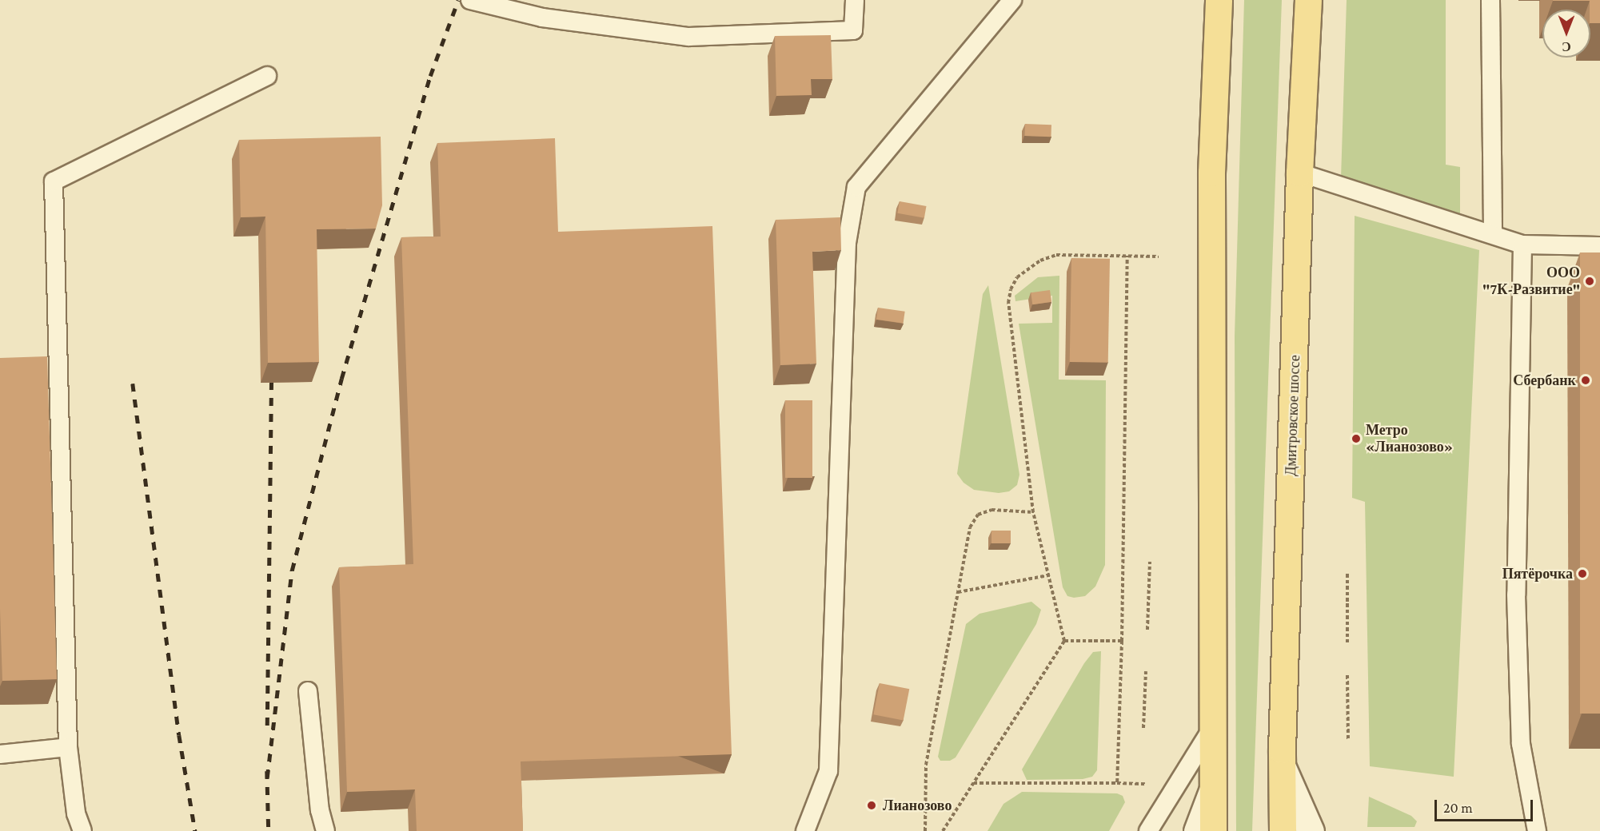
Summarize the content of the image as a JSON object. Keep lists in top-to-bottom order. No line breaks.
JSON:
{"streets":{"main road":["Дмитровское шоссе"]},"places":["ООО \"7К-Развитие\"","Сбербанк","Метро «Лианозово»","Пятёрочка","Лианозово"],"scale_bar":"20 m","north":"bottom"}
